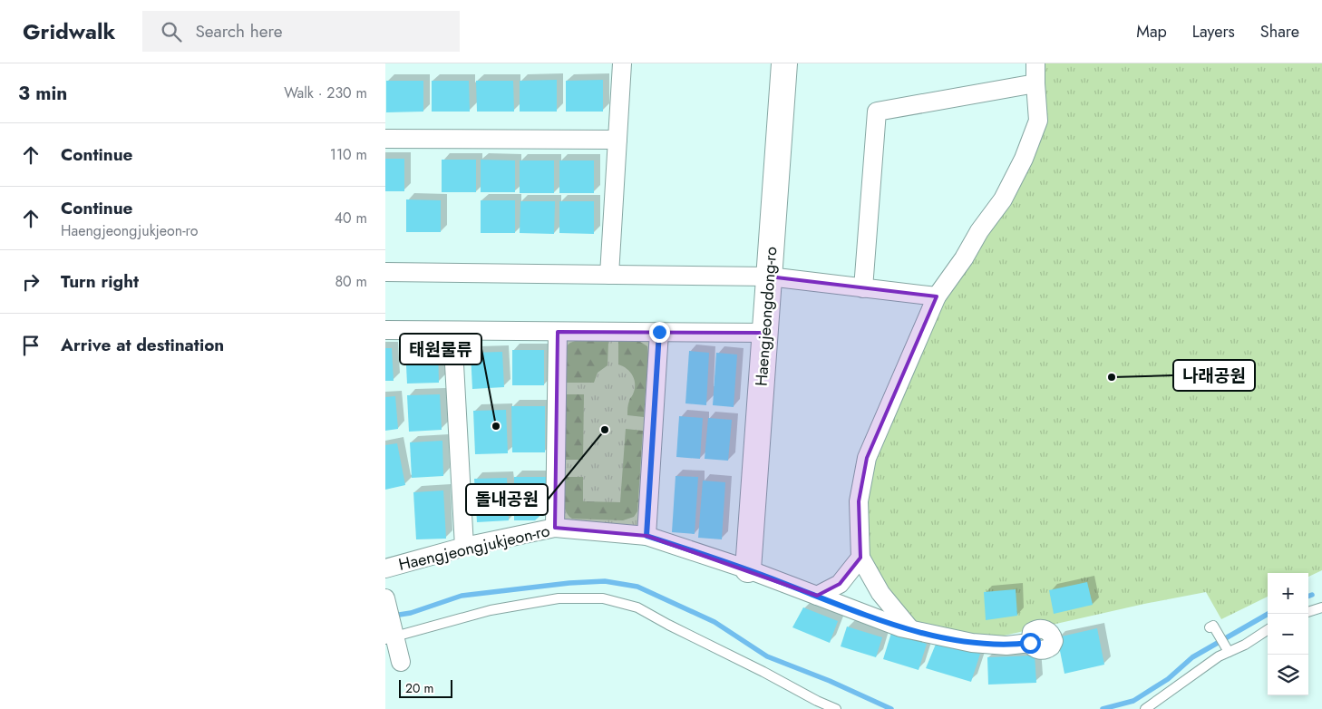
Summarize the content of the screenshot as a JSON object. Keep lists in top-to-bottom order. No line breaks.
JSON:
{"streets":{"street":["Haengjeongdong-ro","Haengjeongjukjeon-ro"]},"crossings":[["Haengjeongdong-ro","Haengjeongjukjeon-ro"]],"places":["나래공원","태원물류","돌내공원"],"scale_bar":"20 m","page":{"header":"Gridwalk","search":"Search here","nav":["Map","Layers","Share"],"heading":["3 min","Walk · 230 m"],"list":[["Continue","110 m"],["Continue","Haengjeongjukjeon-ro","40 m"],["Turn right","80 m"],"Arrive at destination"],"map_buttons":["+","−"],"scale":"20 m"}}
